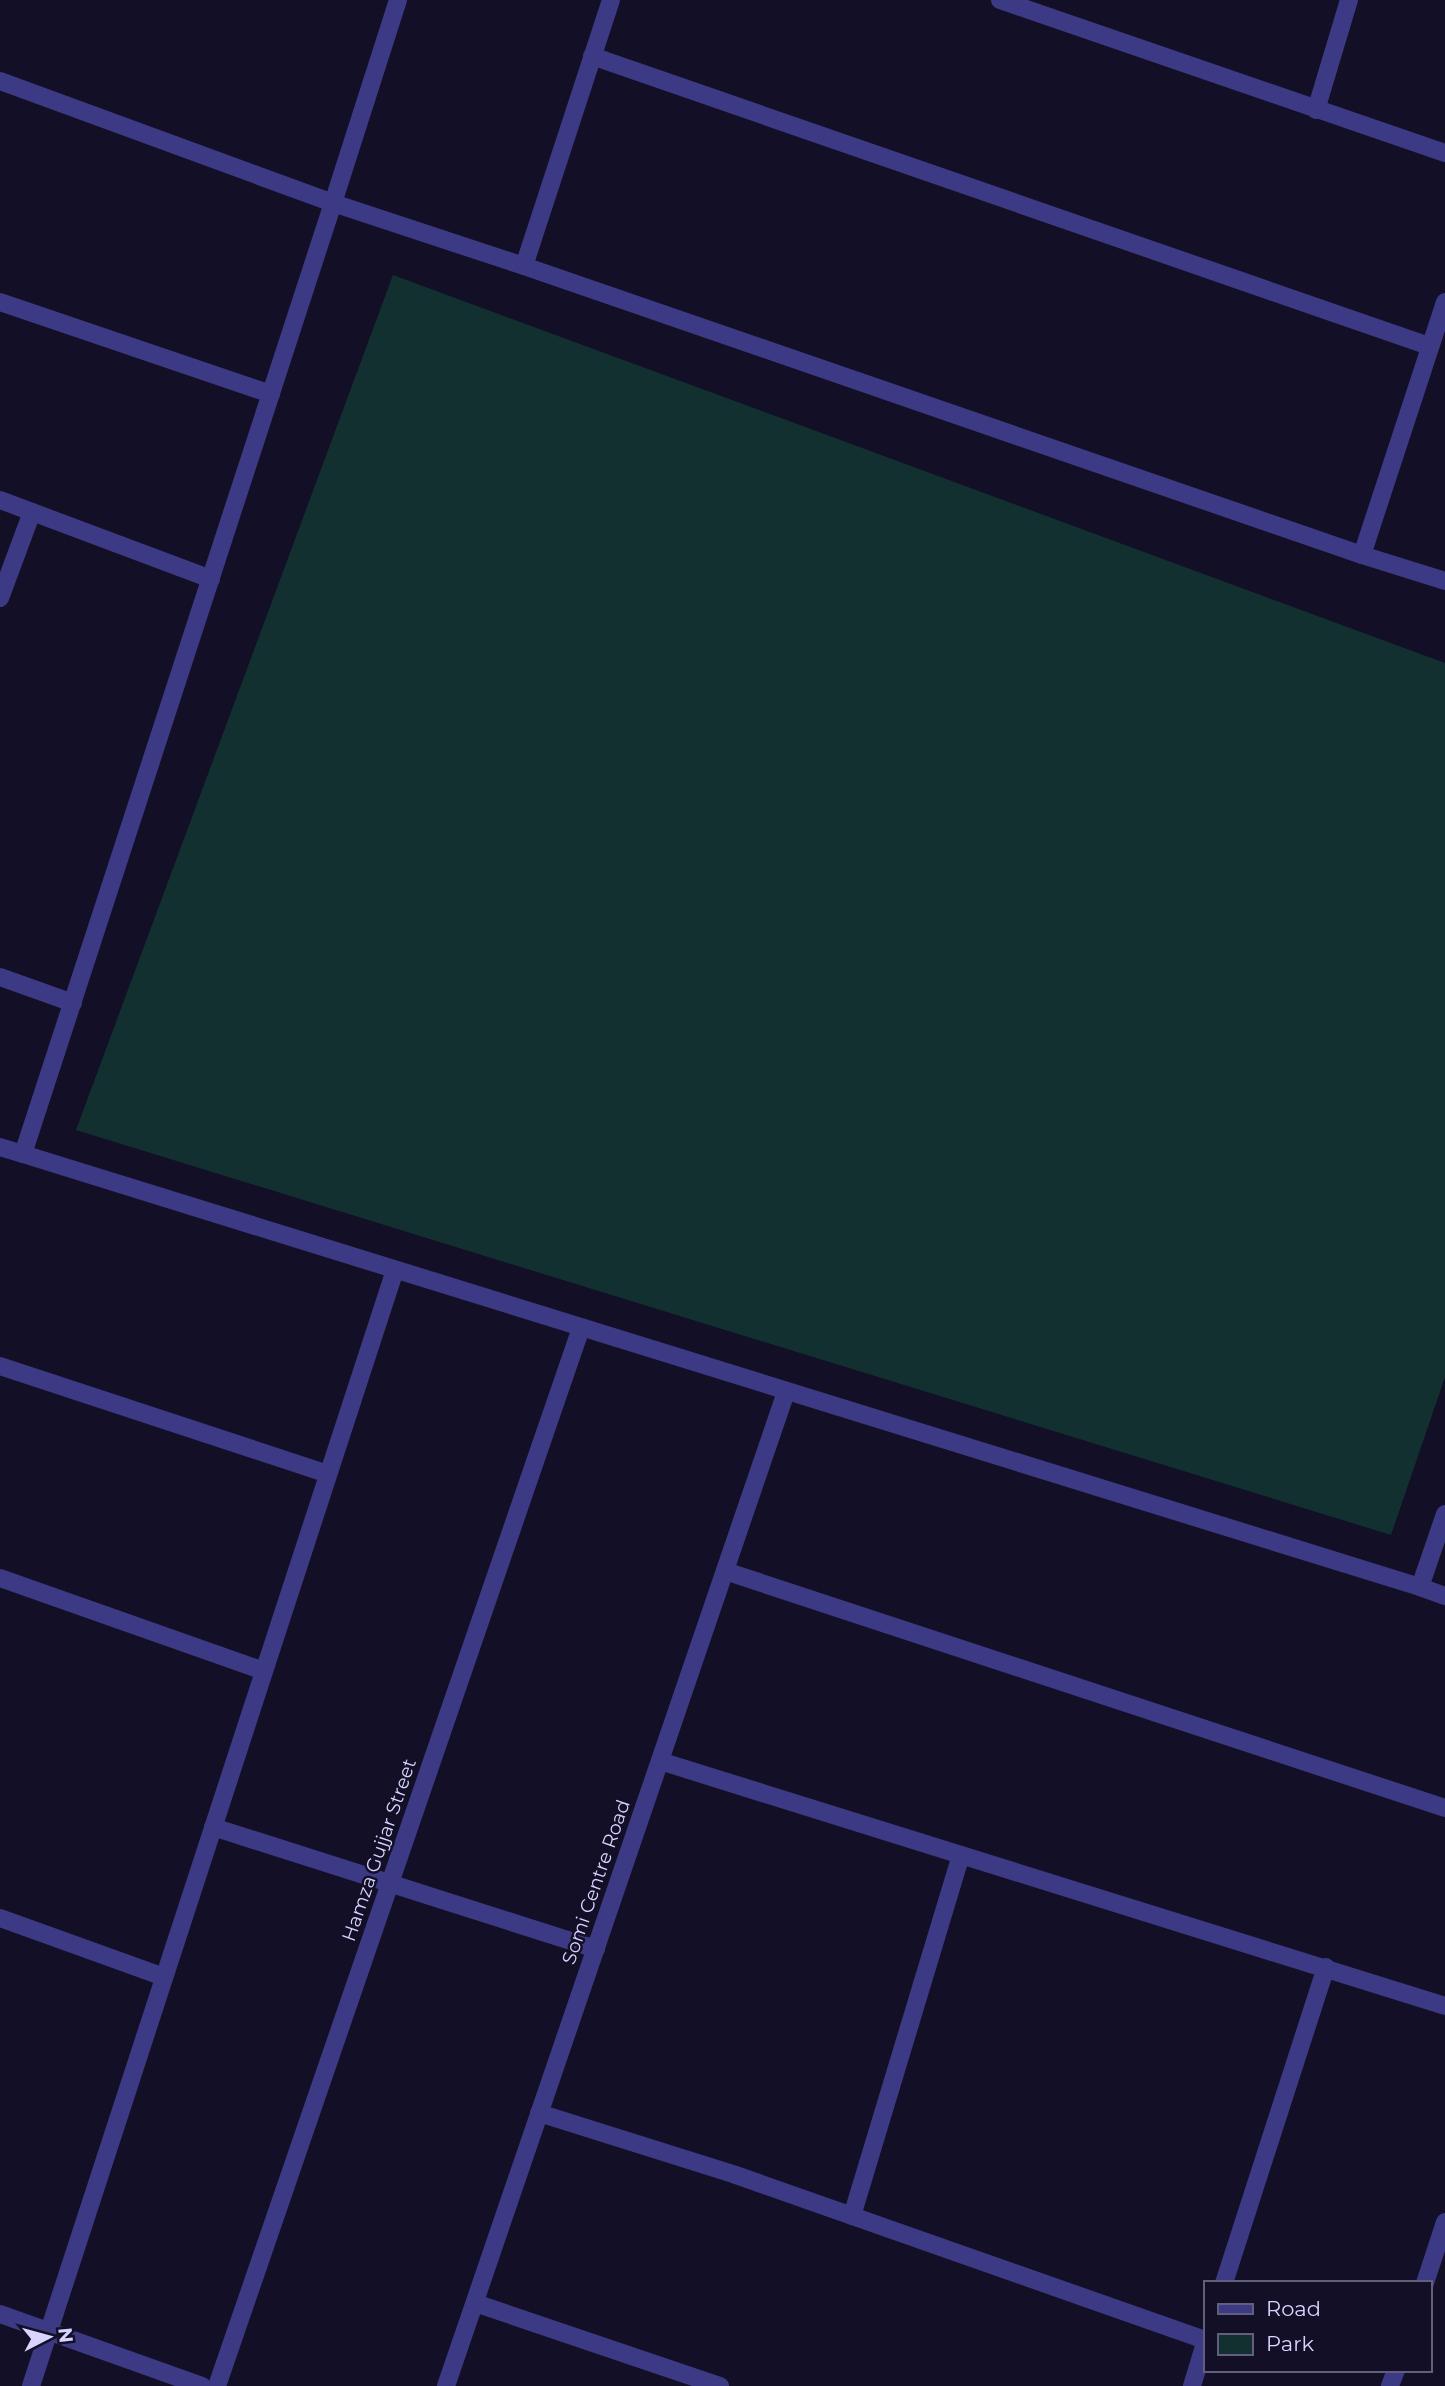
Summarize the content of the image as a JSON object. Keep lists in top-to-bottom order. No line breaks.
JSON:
{"streets":{"street":["Hamza Gujjar Street","Somi Centre Road"]},"legend":["Road","Park"],"north":"right"}
